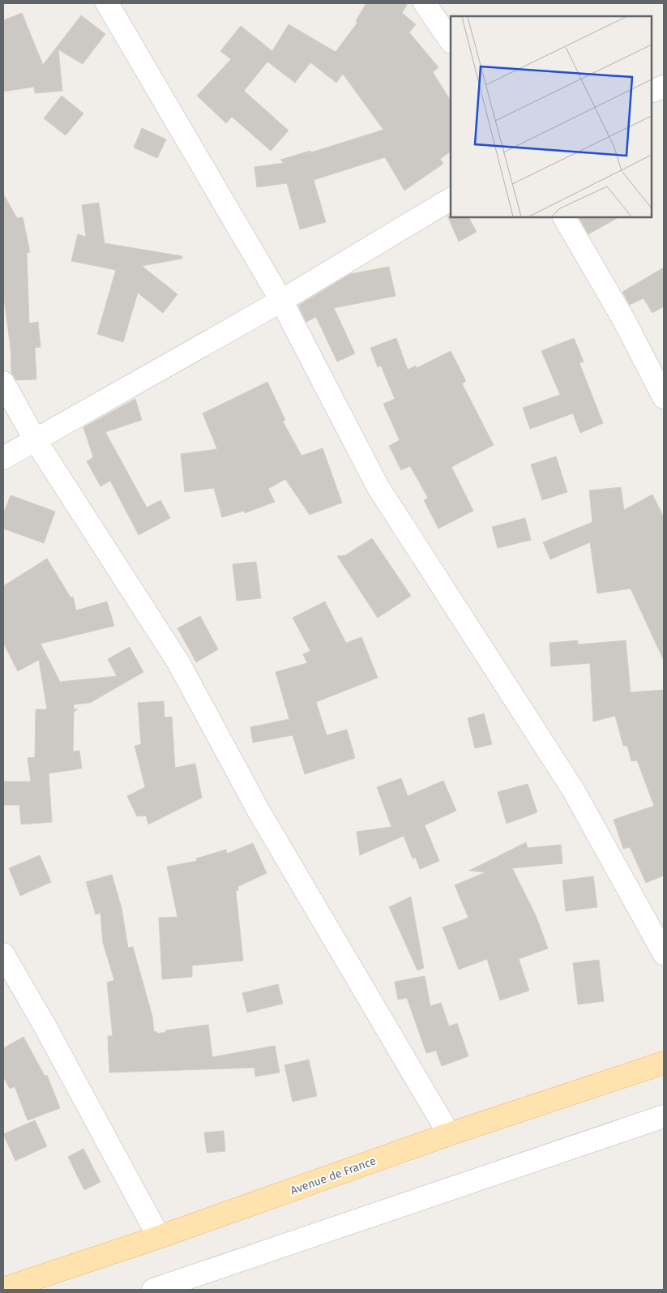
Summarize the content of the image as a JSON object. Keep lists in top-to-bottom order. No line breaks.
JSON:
{"streets":{"main road":["Avenue de France"]}}
